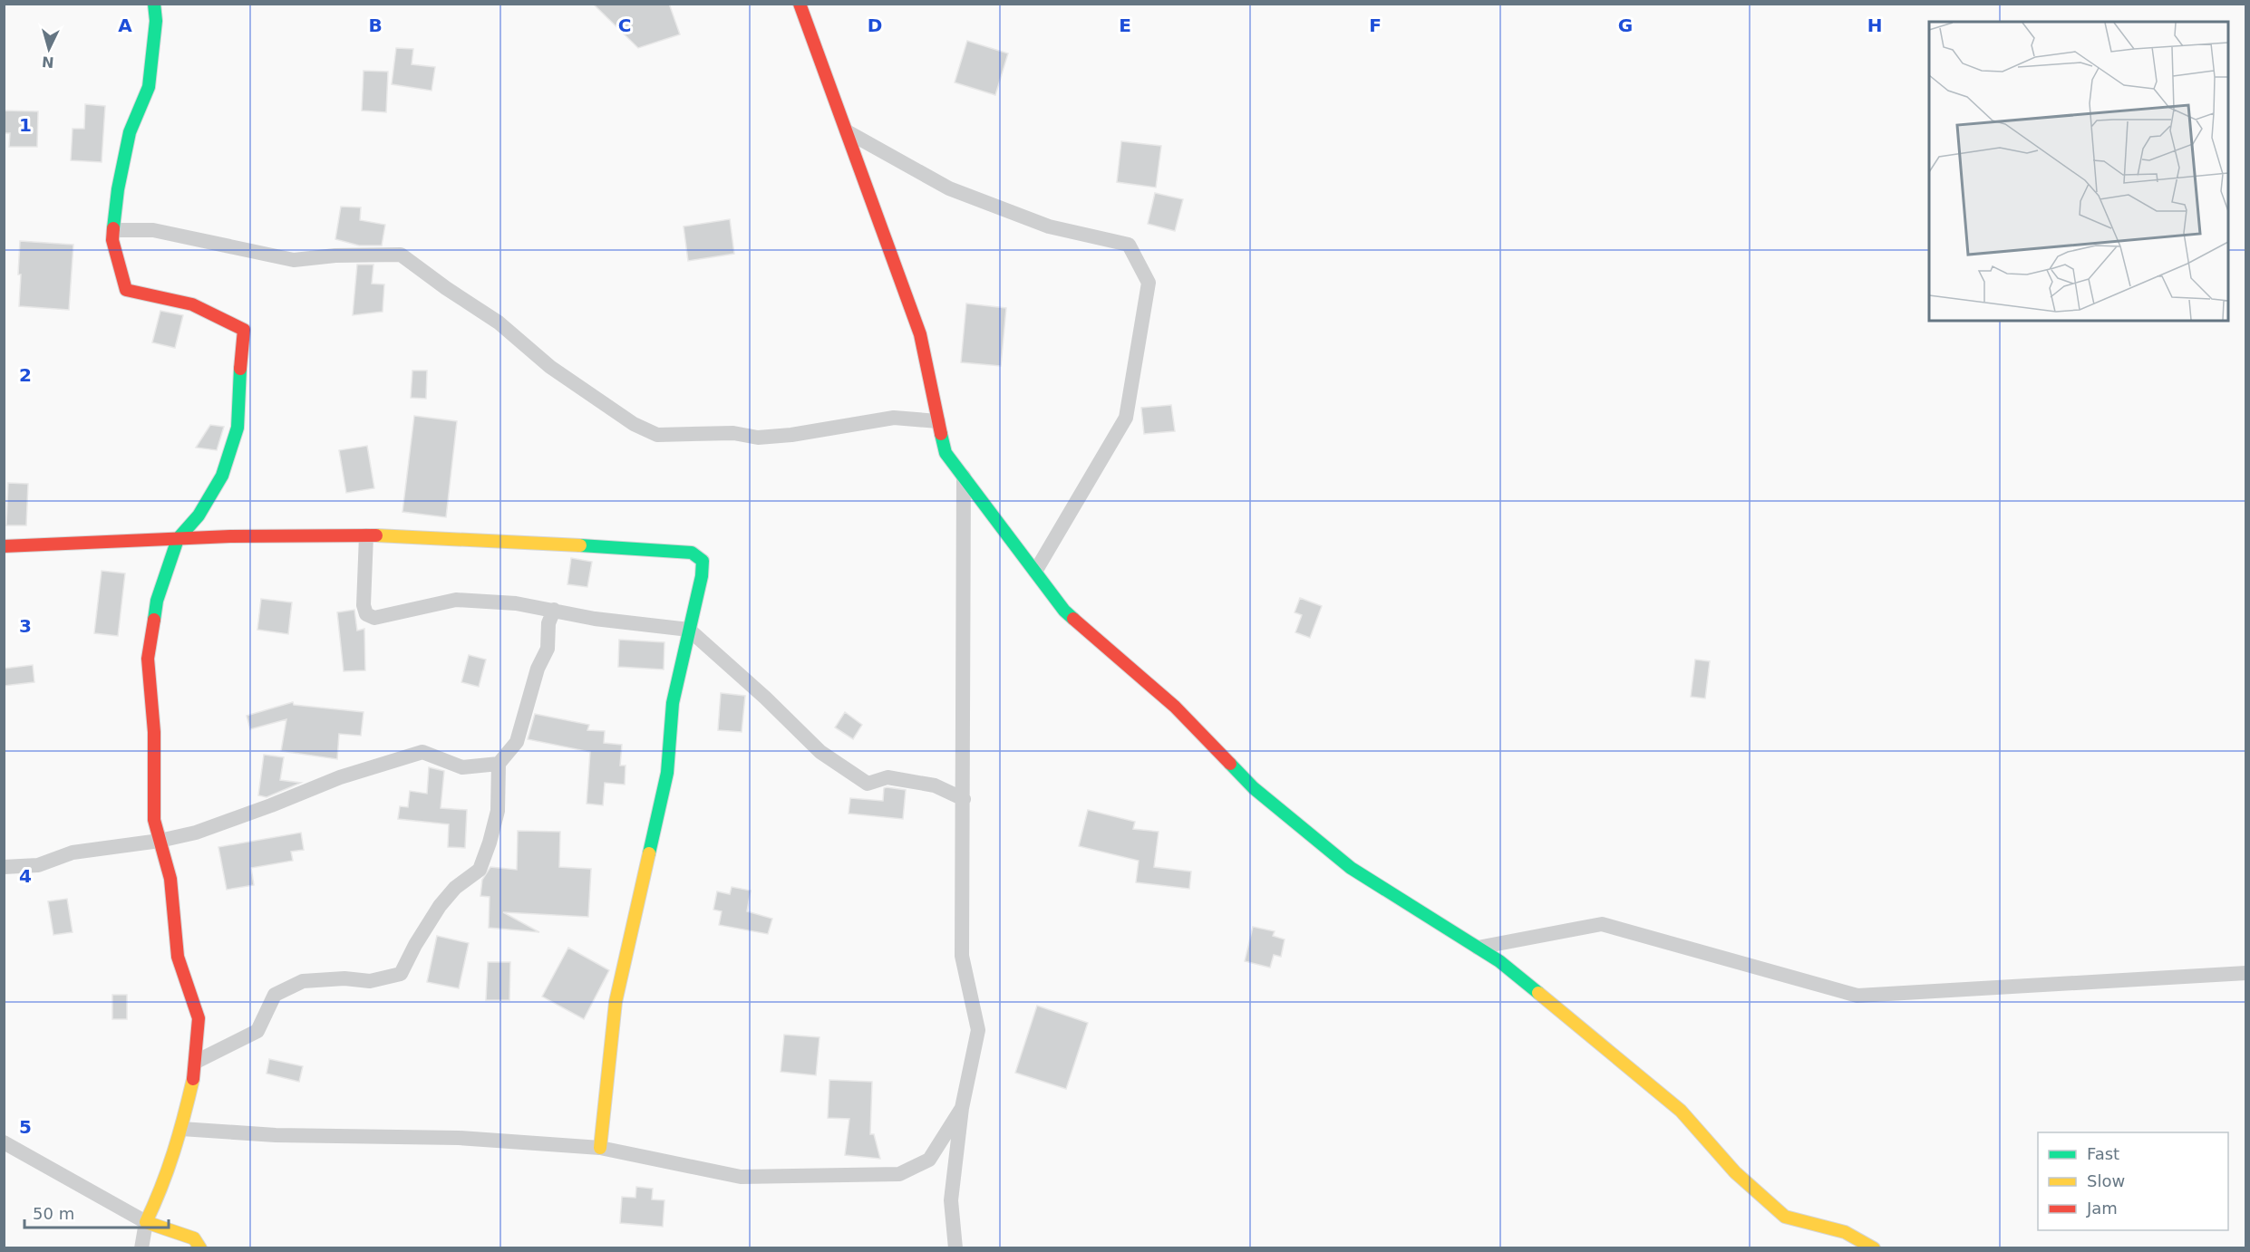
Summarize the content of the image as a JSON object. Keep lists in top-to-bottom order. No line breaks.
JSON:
{"legend":["Fast","Slow","Jam"],"scale_bar":"50 m","north":"bottom","grid":{"columns":["A","B","C","D","E","F","G","H"],"rows":["1","2","3","4","5"]}}
